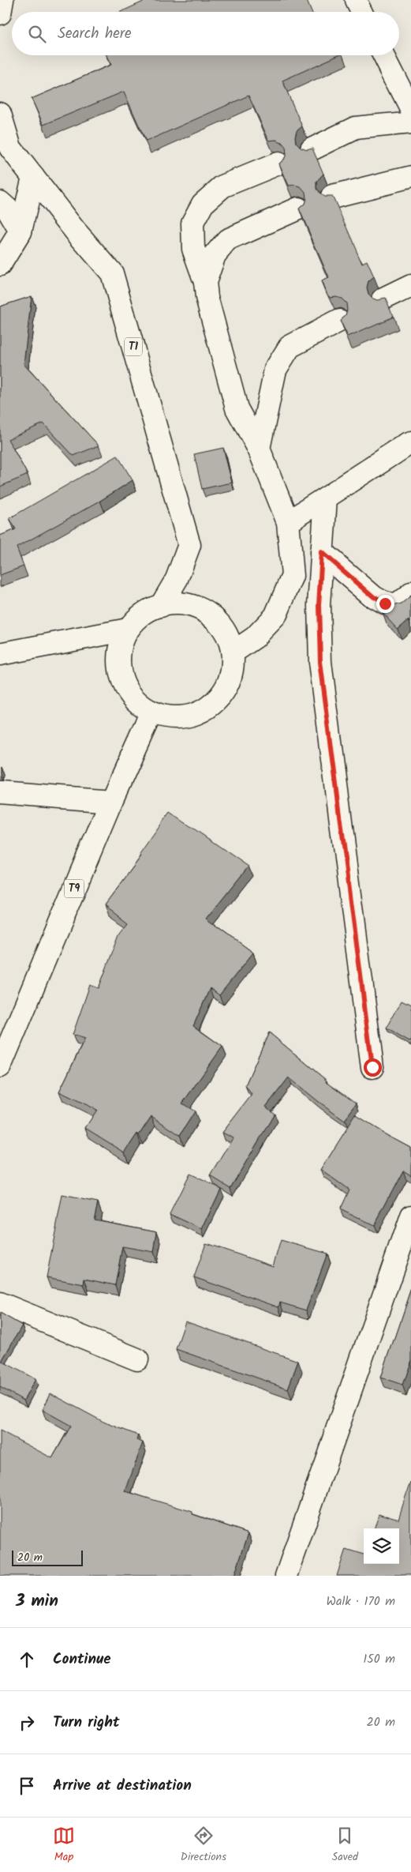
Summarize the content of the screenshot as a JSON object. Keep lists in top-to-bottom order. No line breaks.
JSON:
{"streets":{"main road":["T1","T9"]},"crossings":[["T1","T9"]],"scale_bar":"20 m","page":{"search":"Search here","scale":"20 m","heading":["3 min","Walk · 170 m"],"list":[["Continue","150 m"],["Turn right","20 m"],"Arrive at destination"],"nav":["Map","Directions","Saved"]}}
